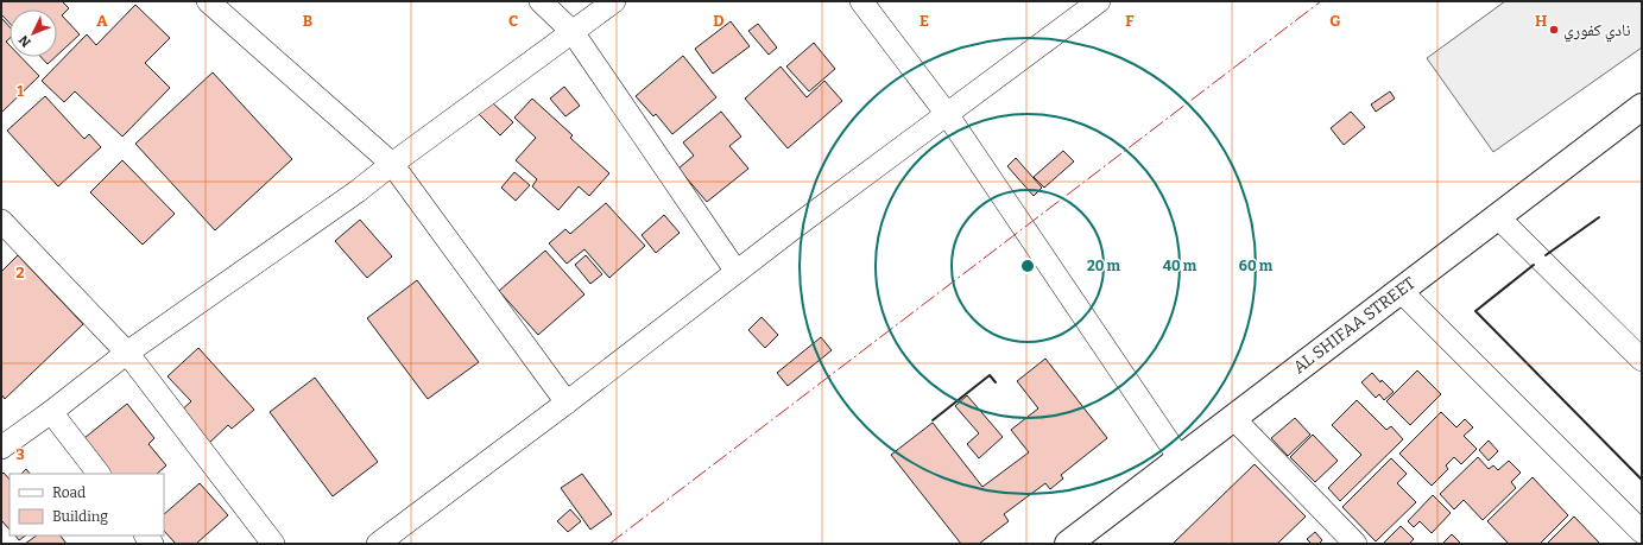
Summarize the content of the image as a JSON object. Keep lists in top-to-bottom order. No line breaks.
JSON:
{"streets":{"street":["AL SHIFAA STREET"]},"places":["نادي كفوري"],"legend":["Road","Building"],"north":"bottom left","grid":{"columns":["A","B","C","D","E","F","G","H"],"rows":["1","2","3"]},"rings":["20 m","40 m","60 m"]}
